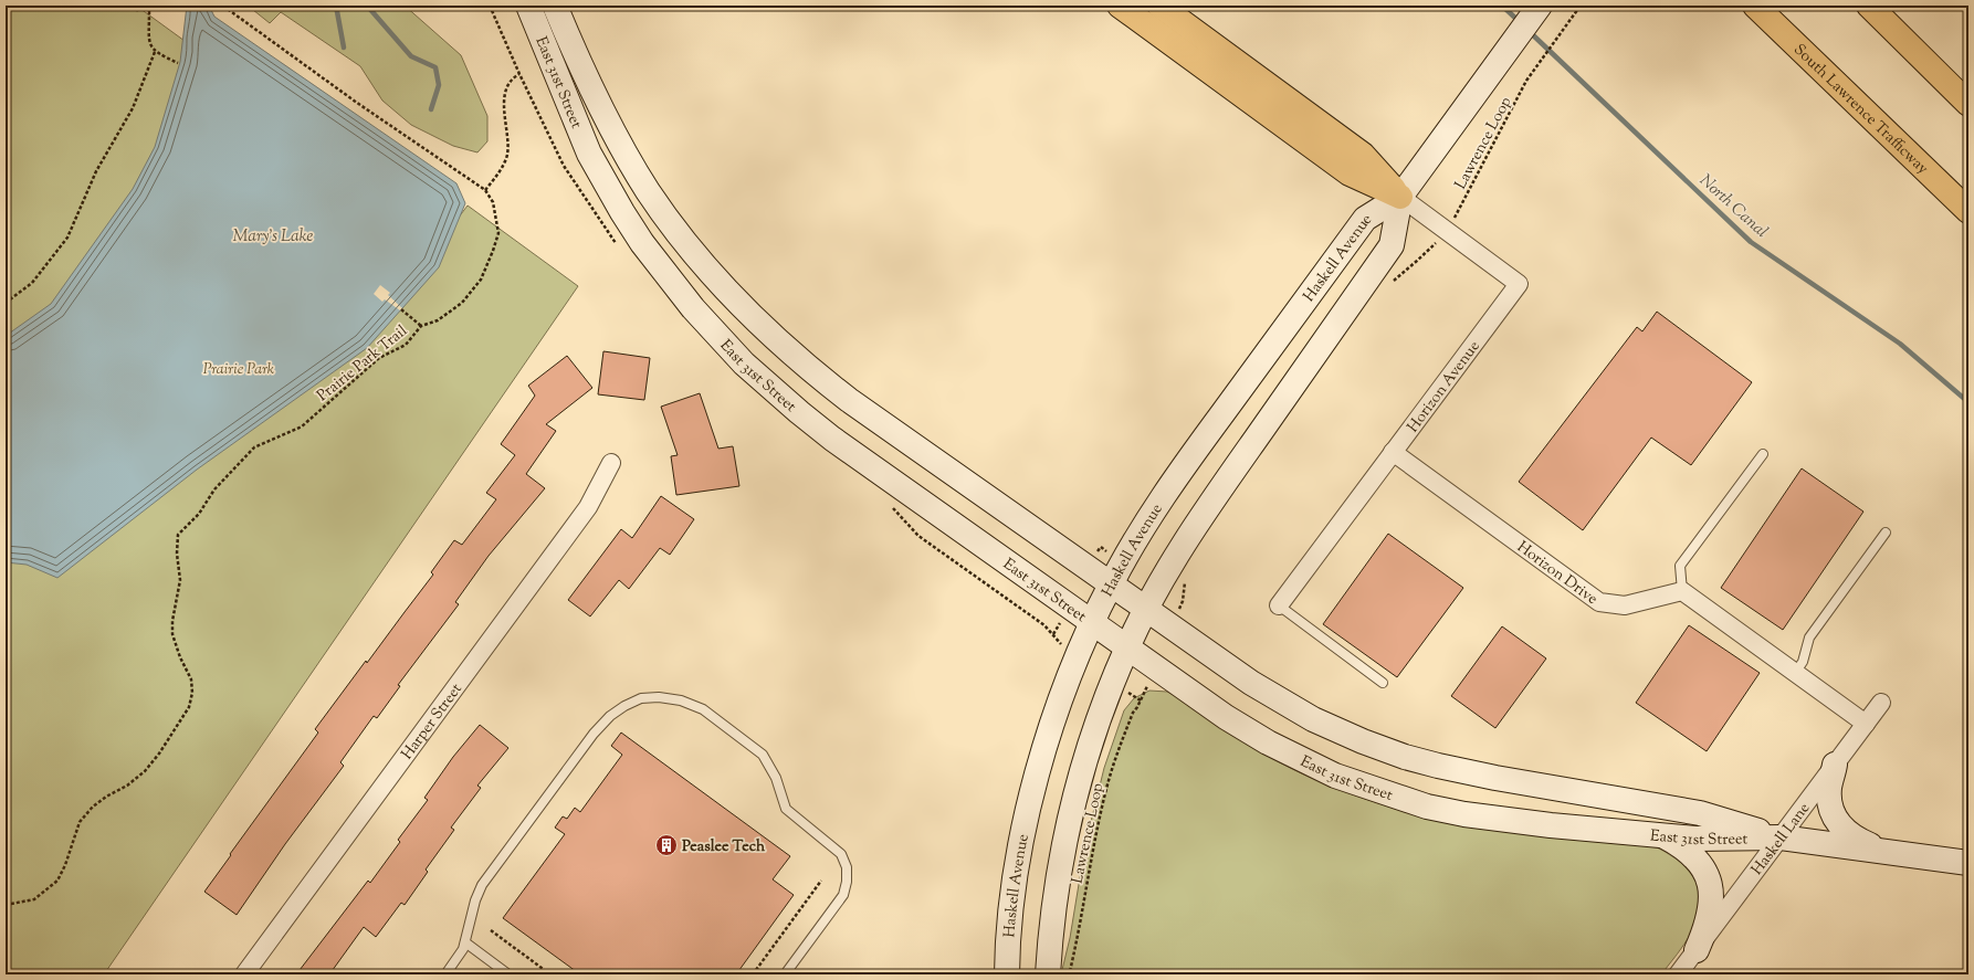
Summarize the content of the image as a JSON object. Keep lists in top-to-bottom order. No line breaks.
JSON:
{"streets":{"highway":["South Lawrence Trafficway"],"main road":["East 31st Street","Haskell Avenue"],"street":["Horizon Avenue","Horizon Drive","Harper Street","Haskell Lane"],"path":["Lawrence Loop","Prairie Park Trail"]},"crossings":[["East 31st Street","Haskell Avenue"],["East 31st Street","Haskell Lane"],["Haskell Avenue","Horizon Avenue"],["Horizon Avenue","Horizon Drive"]],"water":["North Canal","Mary's Lake"],"parks":["Prairie Park"],"places":{"building":["Peaslee Tech"]}}
